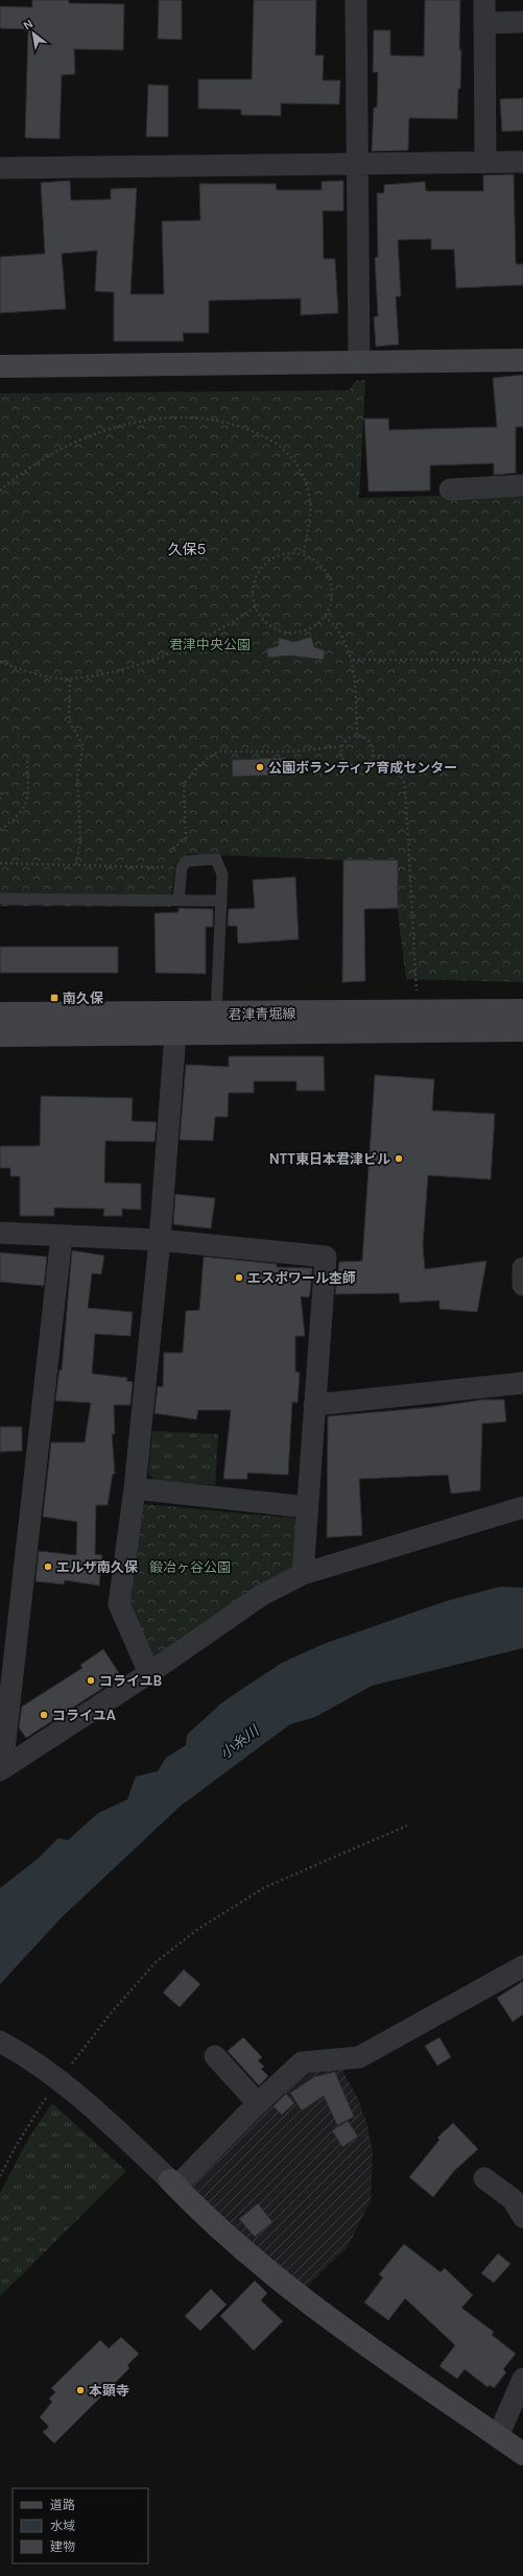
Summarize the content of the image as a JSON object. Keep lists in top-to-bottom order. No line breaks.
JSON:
{"streets":{"main road":["君津青堀線"]},"districts":["久保5"],"water":["小糸川"],"parks":["君津中央公園","鍛冶ヶ谷公園"],"places":{"other":["公園ボランティア育成センター","NTT東日本君津ビル","エスポワール杢師","エルザ南久保","コライユB","コライユA","本顕寺"],"transit":["南久保"]},"legend":["道路","水域","建物"],"north":"top left"}
